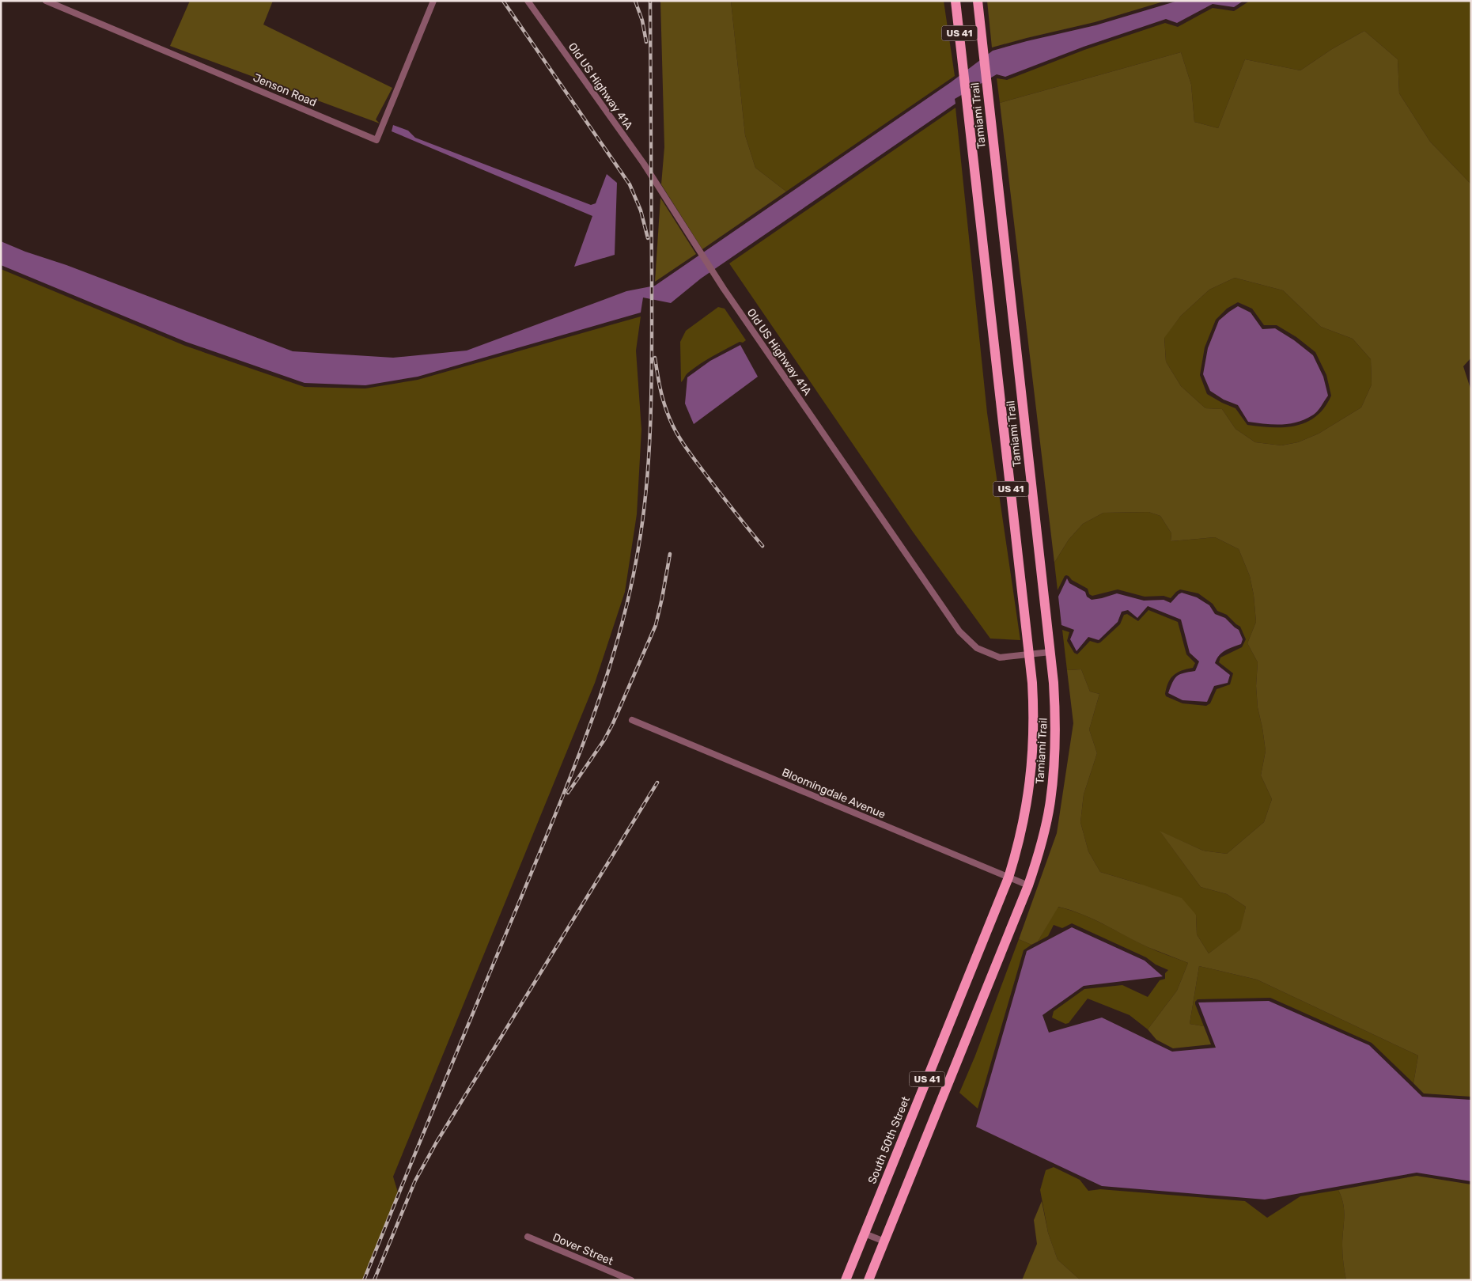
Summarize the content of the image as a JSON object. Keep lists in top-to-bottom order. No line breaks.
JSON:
{"streets":{"main road":["US 41","Tamiami Trail","South 50th Street"],"street":["Old US Highway 41A","Jenson Road","Bloomingdale Avenue","Dover Street"]},"crossings":[["US 41","Tamiami Trail"],["US 41","Bloomingdale Avenue"],["Old US Highway 41A","Tamiami Trail"],["Tamiami Trail","Bloomingdale Avenue"],["Tamiami Trail","South 50th Street"],["Bloomingdale Avenue","South 50th Street"]]}
